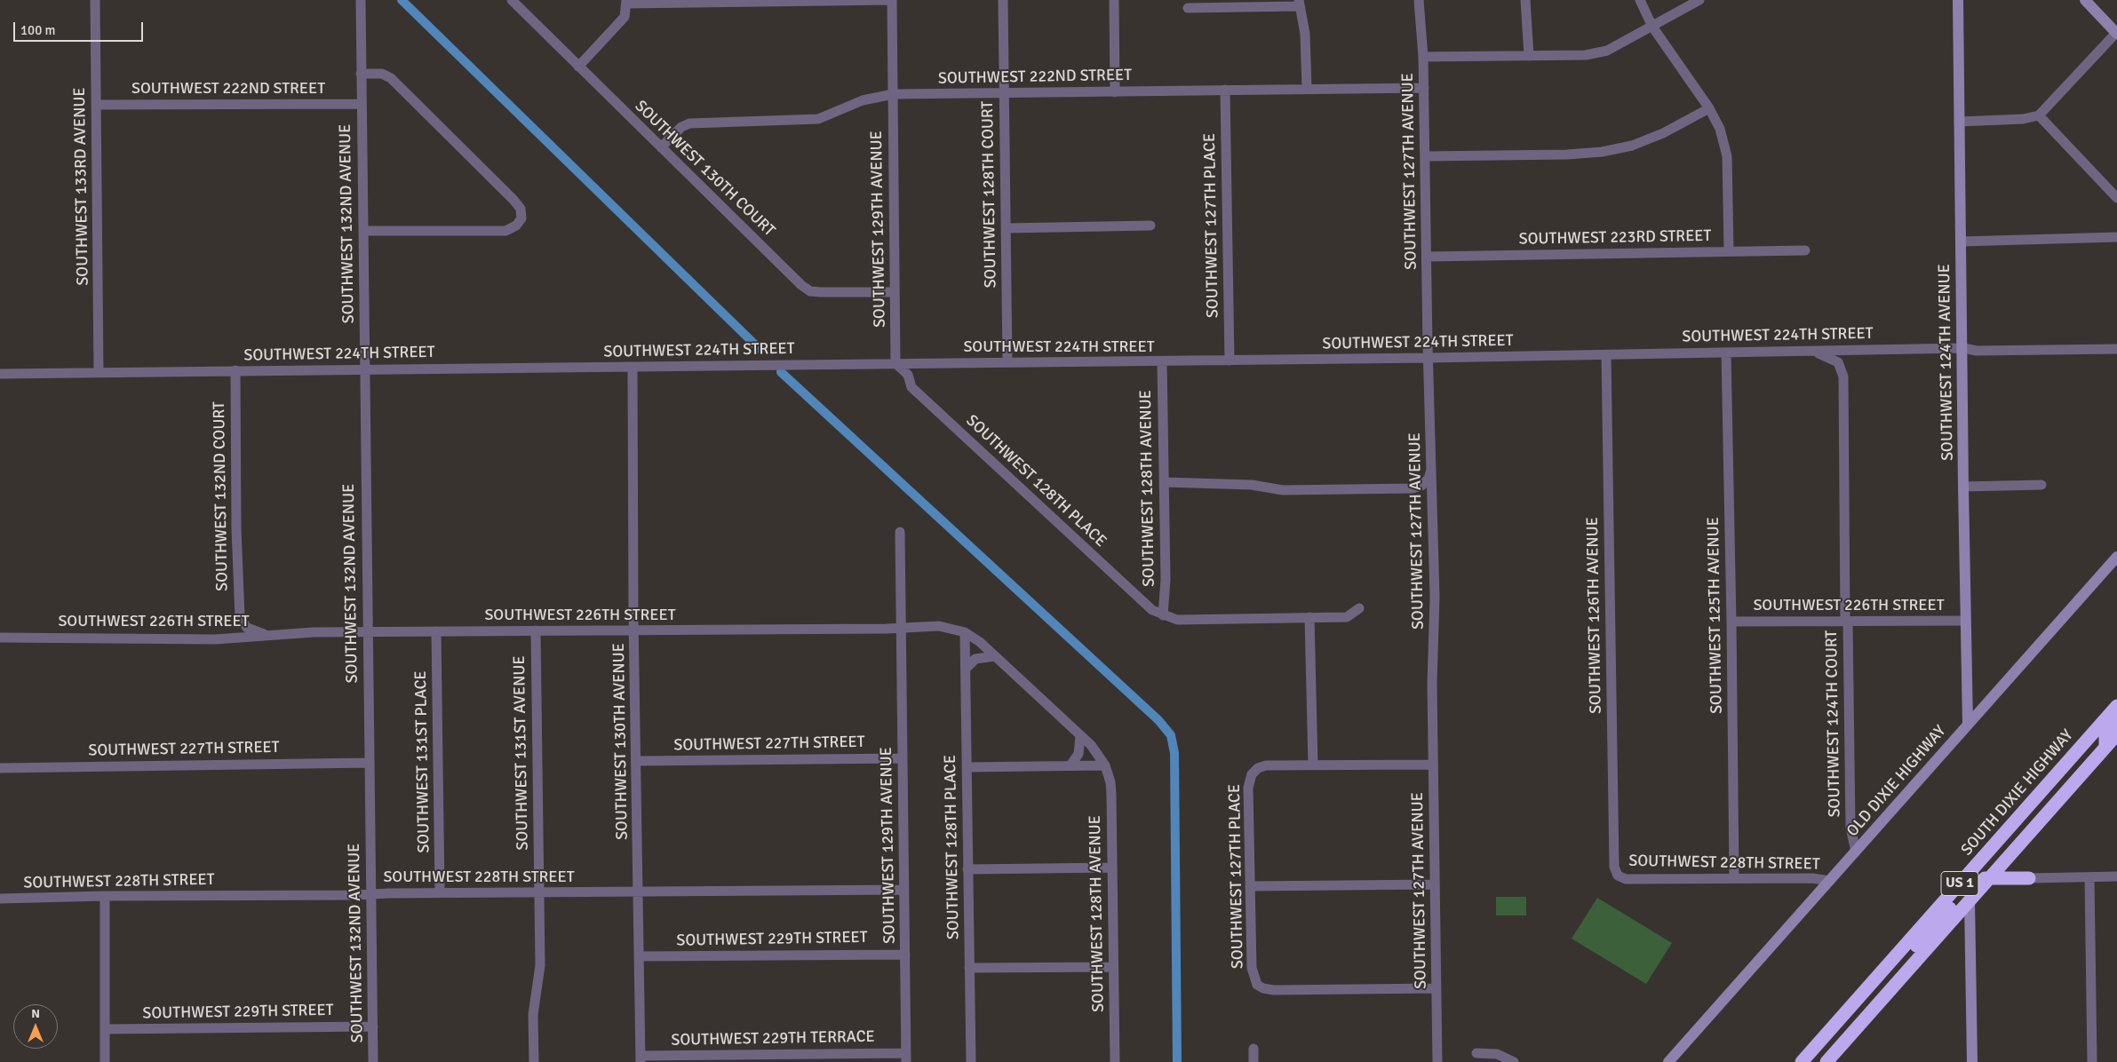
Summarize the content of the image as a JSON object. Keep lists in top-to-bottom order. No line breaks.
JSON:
{"streets":{"highway":["SOUTH DIXIE HIGHWAY","US 1"],"street":["SOUTHWEST 222ND STREET","SOUTHWEST 130TH COURT","SOUTHWEST 127TH AVENUE","SOUTHWEST 133RD AVENUE","SOUTHWEST 128TH COURT","SOUTHWEST 132ND AVENUE","SOUTHWEST 127TH PLACE","SOUTHWEST 129TH AVENUE","SOUTHWEST 223RD STREET","SOUTHWEST 224TH STREET","SOUTHWEST 124TH AVENUE","SOUTHWEST 128TH PLACE","SOUTHWEST 128TH AVENUE","SOUTHWEST 132ND COURT","SOUTHWEST 226TH STREET","SOUTHWEST 126TH AVENUE","SOUTHWEST 125TH AVENUE","SOUTHWEST 124TH COURT","SOUTHWEST 130TH AVENUE","SOUTHWEST 227TH STREET","SOUTHWEST 131ST AVENUE","SOUTHWEST 131ST PLACE","OLD DIXIE HIGHWAY","SOUTHWEST 228TH STREET","SOUTHWEST 229TH STREET","SOUTHWEST 229TH TERRACE"]},"crossings":[["SOUTHWEST 222ND STREET","SOUTHWEST 130TH COURT"],["SOUTHWEST 222ND STREET","SOUTHWEST 127TH AVENUE"],["SOUTHWEST 222ND STREET","SOUTHWEST 133RD AVENUE"],["SOUTHWEST 222ND STREET","SOUTHWEST 128TH COURT"],["SOUTHWEST 222ND STREET","SOUTHWEST 132ND AVENUE"],["SOUTHWEST 222ND STREET","SOUTHWEST 127TH PLACE"],["SOUTHWEST 222ND STREET","SOUTHWEST 129TH AVENUE"],["SOUTHWEST 130TH COURT","SOUTHWEST 129TH AVENUE"],["SOUTHWEST 127TH AVENUE","SOUTHWEST 127TH PLACE"],["SOUTHWEST 127TH AVENUE","SOUTHWEST 223RD STREET"],["SOUTHWEST 127TH AVENUE","SOUTHWEST 224TH STREET"],["SOUTHWEST 133RD AVENUE","SOUTHWEST 224TH STREET"],["SOUTHWEST 128TH COURT","SOUTHWEST 224TH STREET"],["SOUTHWEST 132ND AVENUE","SOUTHWEST 224TH STREET"],["SOUTHWEST 132ND AVENUE","SOUTHWEST 226TH STREET"],["SOUTHWEST 132ND AVENUE","SOUTHWEST 227TH STREET"],["SOUTHWEST 132ND AVENUE","SOUTHWEST 228TH STREET"],["SOUTHWEST 132ND AVENUE","SOUTHWEST 229TH STREET"],["SOUTHWEST 127TH PLACE","SOUTHWEST 224TH STREET"],["SOUTHWEST 129TH AVENUE","SOUTHWEST 224TH STREET"],["SOUTHWEST 129TH AVENUE","SOUTHWEST 128TH PLACE"],["SOUTHWEST 129TH AVENUE","SOUTHWEST 226TH STREET"],["SOUTHWEST 129TH AVENUE","SOUTHWEST 227TH STREET"],["SOUTHWEST 129TH AVENUE","SOUTHWEST 228TH STREET"],["SOUTHWEST 129TH AVENUE","SOUTHWEST 229TH STREET"],["SOUTHWEST 129TH AVENUE","SOUTHWEST 229TH TERRACE"],["SOUTHWEST 224TH STREET","SOUTHWEST 124TH AVENUE"],["SOUTHWEST 224TH STREET","SOUTHWEST 128TH PLACE"],["SOUTHWEST 224TH STREET","SOUTHWEST 128TH AVENUE"],["SOUTHWEST 224TH STREET","SOUTHWEST 132ND COURT"],["SOUTHWEST 224TH STREET","SOUTHWEST 126TH AVENUE"],["SOUTHWEST 224TH STREET","SOUTHWEST 125TH AVENUE"],["SOUTHWEST 224TH STREET","SOUTHWEST 124TH COURT"],["SOUTHWEST 224TH STREET","SOUTHWEST 130TH AVENUE"],["SOUTHWEST 124TH AVENUE","SOUTHWEST 226TH STREET"],["SOUTHWEST 124TH AVENUE","OLD DIXIE HIGHWAY"],["SOUTHWEST 128TH PLACE","SOUTHWEST 128TH AVENUE"],["SOUTHWEST 128TH PLACE","SOUTHWEST 226TH STREET"],["SOUTHWEST 128TH AVENUE","SOUTHWEST 226TH STREET"],["SOUTHWEST 132ND COURT","SOUTHWEST 226TH STREET"],["SOUTHWEST 226TH STREET","SOUTHWEST 125TH AVENUE"],["SOUTHWEST 226TH STREET","SOUTHWEST 124TH COURT"],["SOUTHWEST 226TH STREET","SOUTHWEST 130TH AVENUE"],["SOUTHWEST 226TH STREET","SOUTHWEST 131ST AVENUE"],["SOUTHWEST 226TH STREET","SOUTHWEST 131ST PLACE"],["SOUTHWEST 126TH AVENUE","SOUTHWEST 228TH STREET"],["SOUTHWEST 125TH AVENUE","SOUTHWEST 228TH STREET"],["SOUTHWEST 124TH COURT","OLD DIXIE HIGHWAY"],["SOUTHWEST 130TH AVENUE","SOUTHWEST 227TH STREET"],["SOUTHWEST 130TH AVENUE","SOUTHWEST 228TH STREET"],["SOUTHWEST 130TH AVENUE","SOUTHWEST 229TH STREET"],["SOUTHWEST 130TH AVENUE","SOUTHWEST 229TH TERRACE"],["SOUTHWEST 131ST AVENUE","SOUTHWEST 228TH STREET"],["SOUTHWEST 131ST PLACE","SOUTHWEST 228TH STREET"],["OLD DIXIE HIGHWAY","SOUTHWEST 228TH STREET"]],"scale_bar":"100 m","north":"top"}
